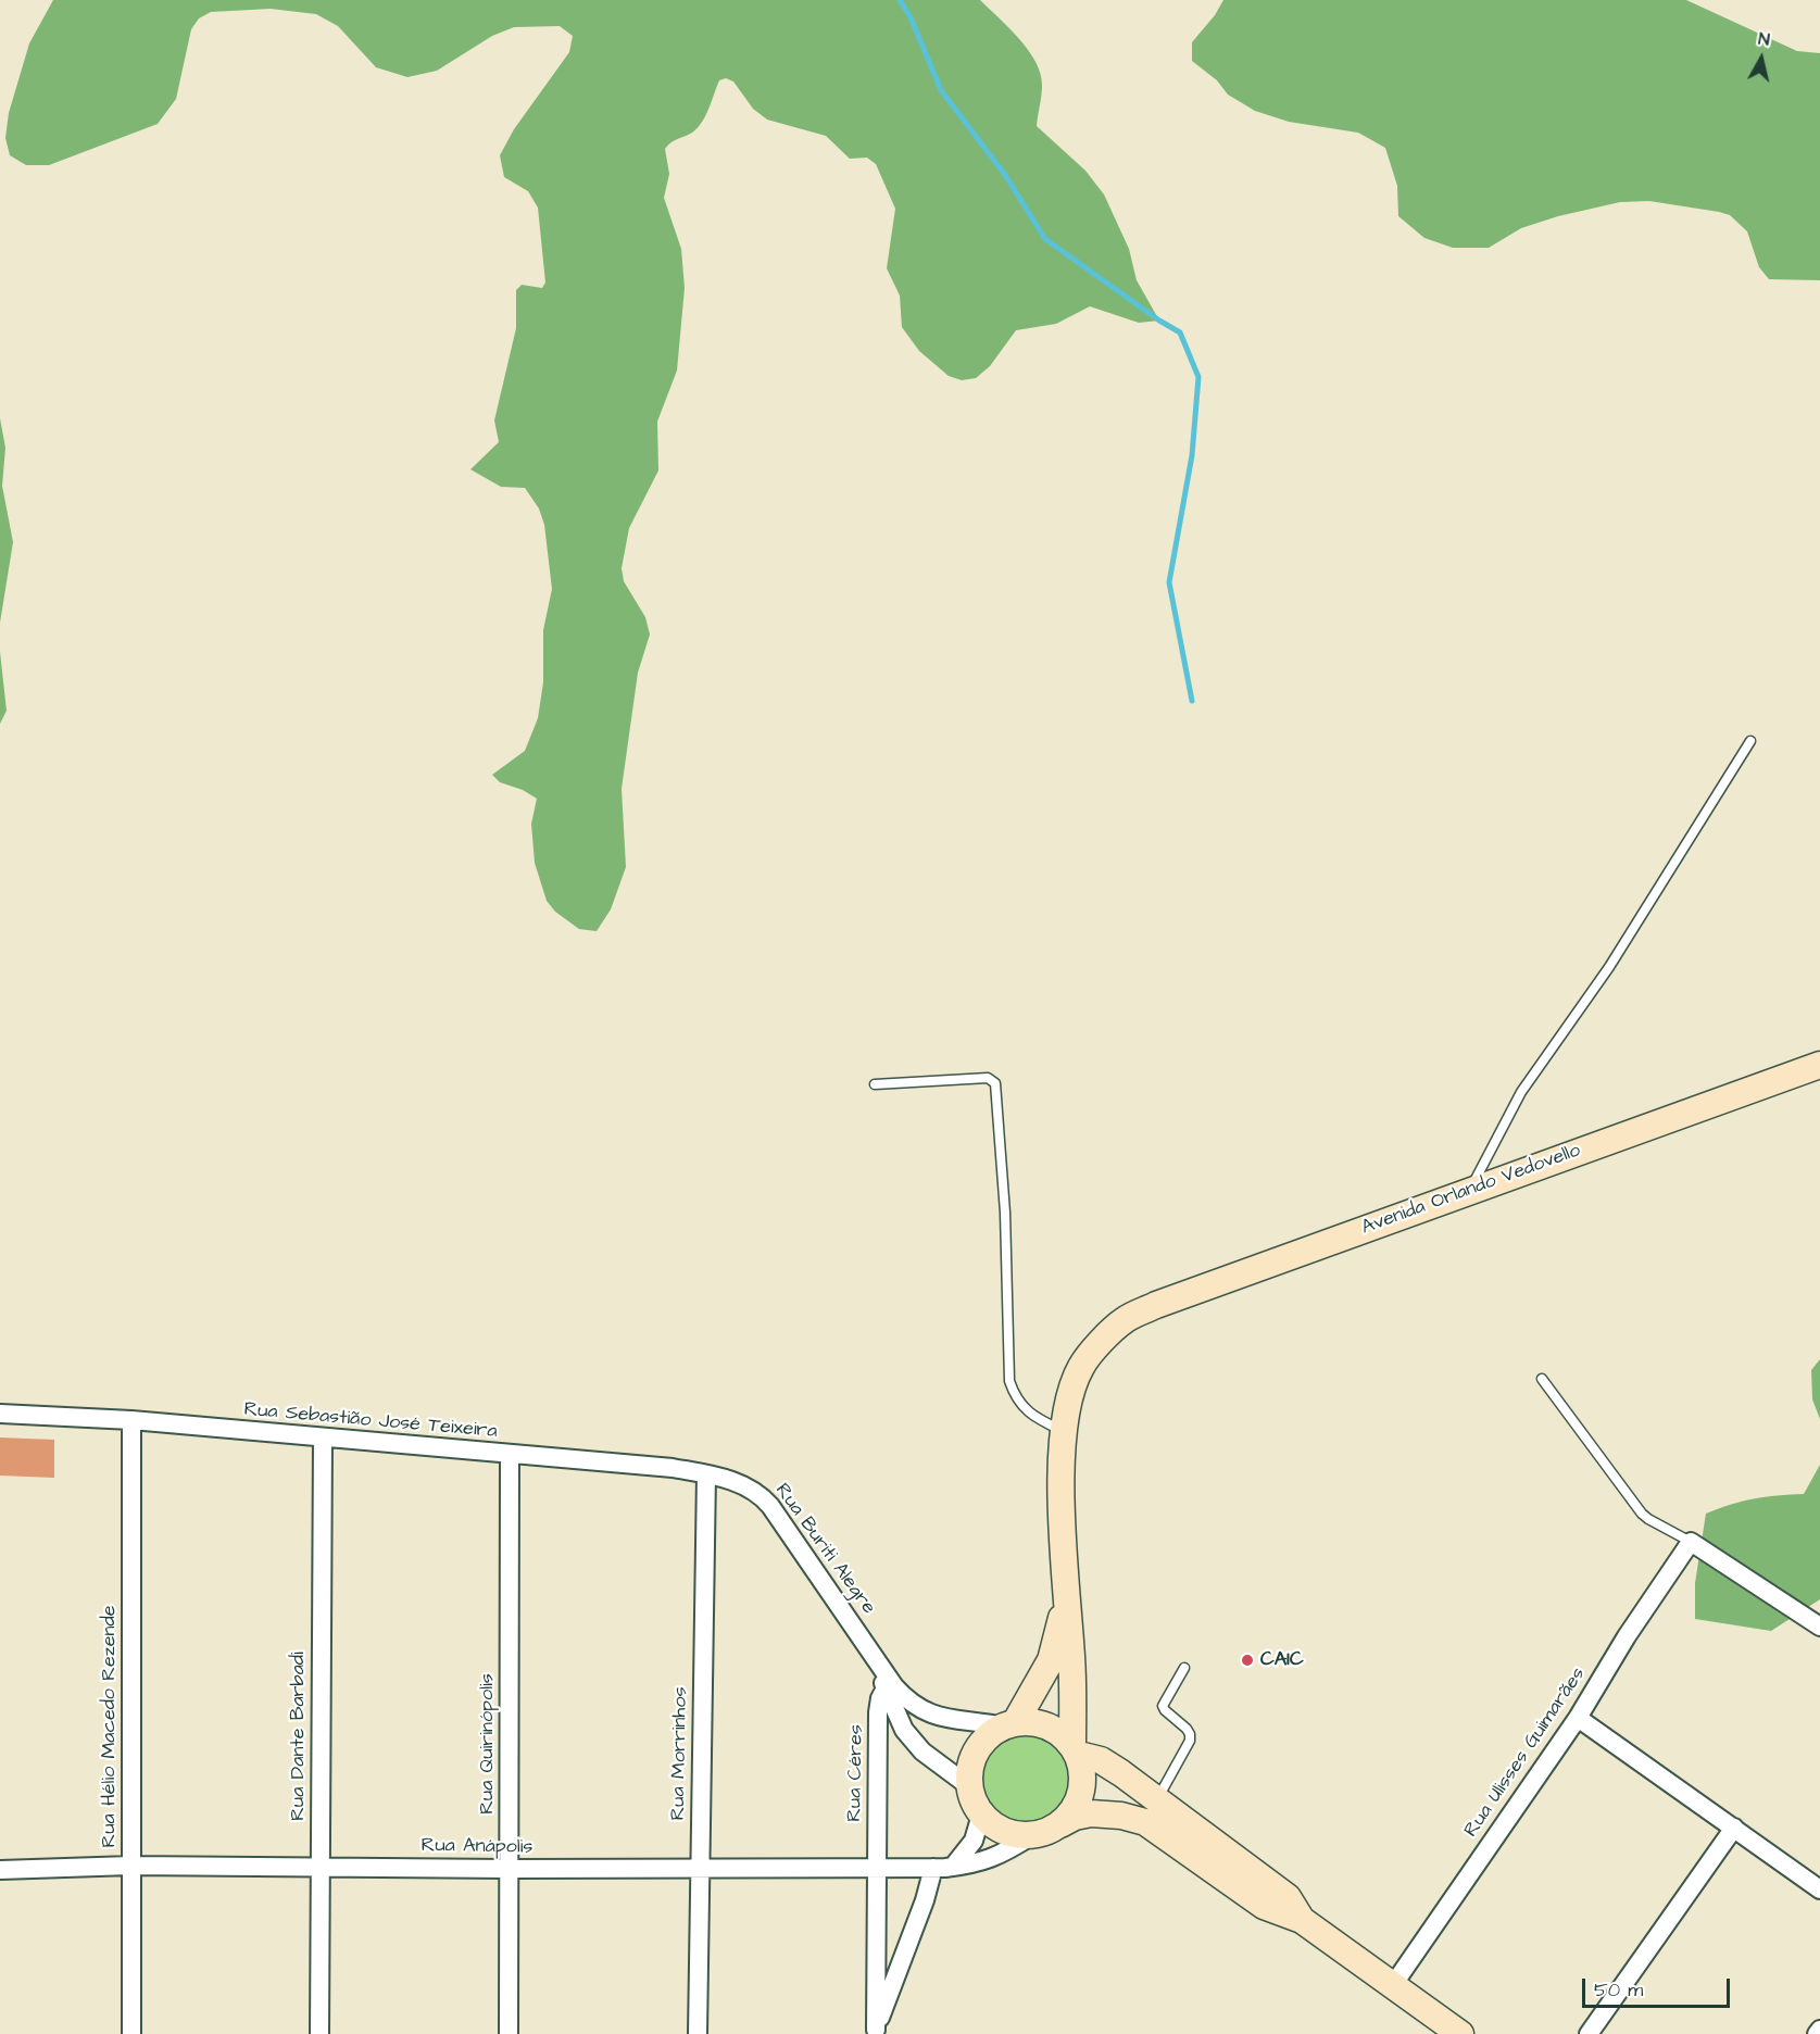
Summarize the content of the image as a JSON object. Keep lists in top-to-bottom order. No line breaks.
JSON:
{"streets":{"street":["Avenida Orlando Vedovello","Rua Sebastião José Teixeira","Rua Buriti Alegre","Rua Hélio Macedo Rezende","Rua Dante Barbadi","Rua Quirinópolis","Rua Ulisses Guimarães","Rua Morrinhos","Rua Céres","Rua Anápolis"]},"crossings":[["Rua Sebastião José Teixeira","Rua Buriti Alegre"],["Rua Sebastião José Teixeira","Rua Hélio Macedo Rezende"],["Rua Sebastião José Teixeira","Rua Dante Barbadi"],["Rua Sebastião José Teixeira","Rua Quirinópolis"],["Rua Sebastião José Teixeira","Rua Morrinhos"],["Rua Buriti Alegre","Rua Céres"],["Rua Buriti Alegre","Rua Anápolis"],["Rua Hélio Macedo Rezende","Rua Anápolis"],["Rua Dante Barbadi","Rua Anápolis"],["Rua Quirinópolis","Rua Anápolis"],["Rua Morrinhos","Rua Anápolis"],["Rua Céres","Rua Anápolis"]],"places":["CAIC"],"scale_bar":"50 m","north":"top"}
